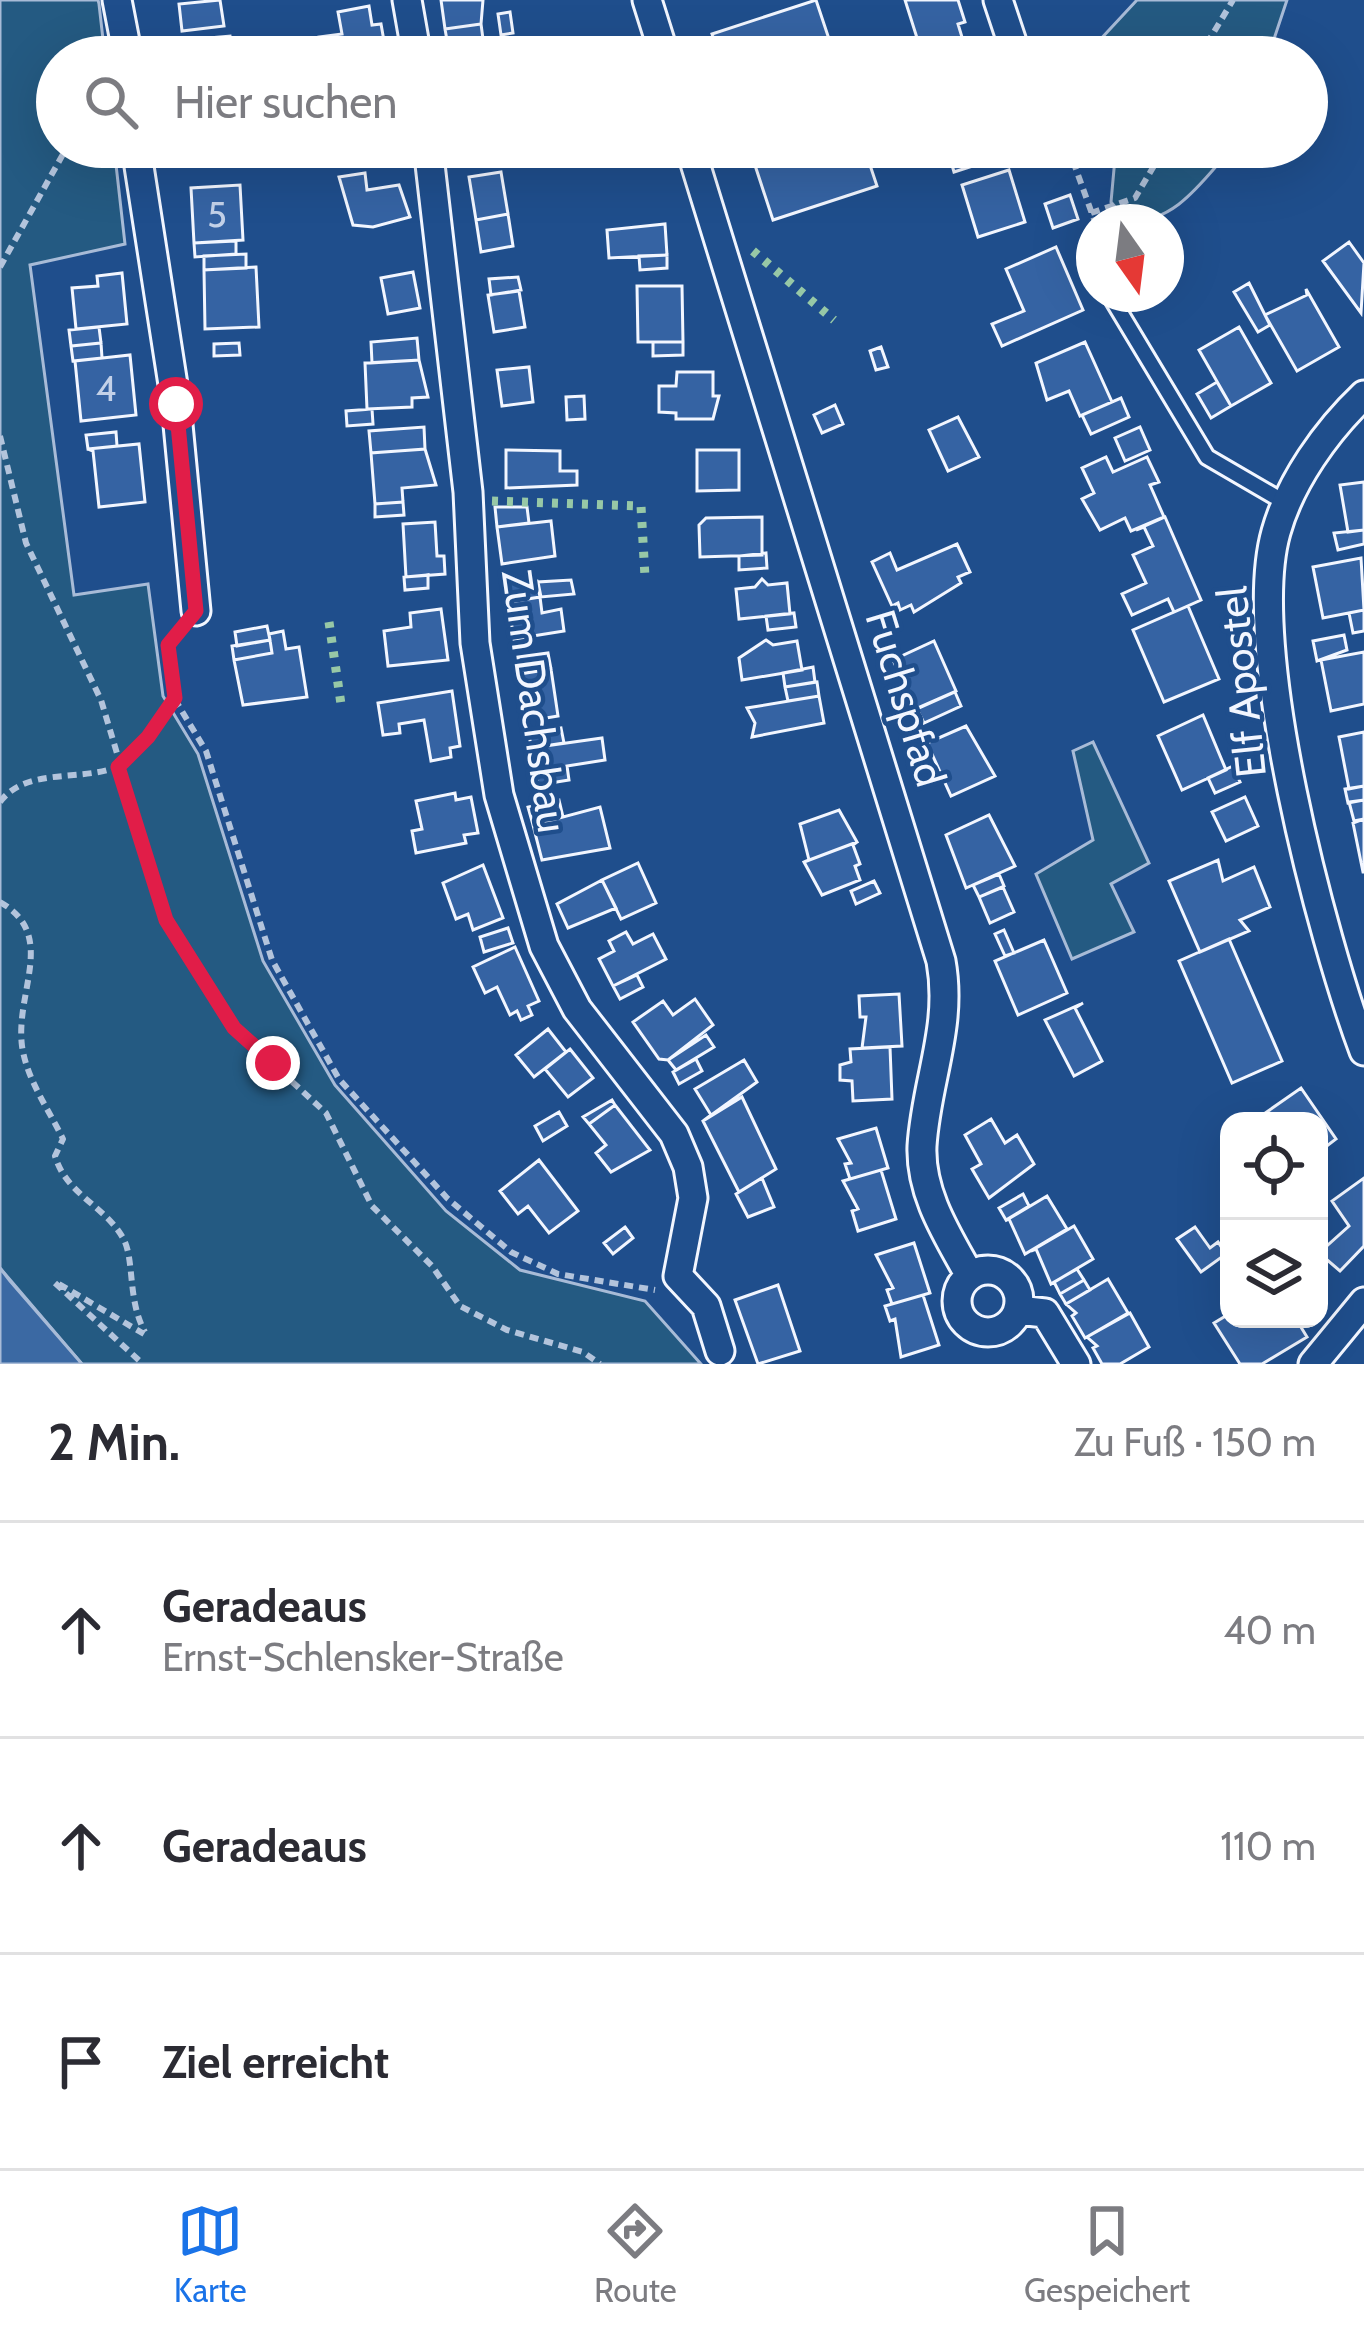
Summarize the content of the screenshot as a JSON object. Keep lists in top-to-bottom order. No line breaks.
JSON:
{"streets":{"street":["Elf Apostel","Fuchspfad","Zum Dachsbau"]},"house_numbers":["5","4"],"north":"bottom","page":{"search":"Hier suchen","heading":["2 Min.","Zu Fuß · 150 m"],"list":[["Geradeaus","Ernst-Schlensker-Straße","40 m"],["Geradeaus","110 m"],"Ziel erreicht"],"nav":["Karte","Route","Gespeichert"]}}
